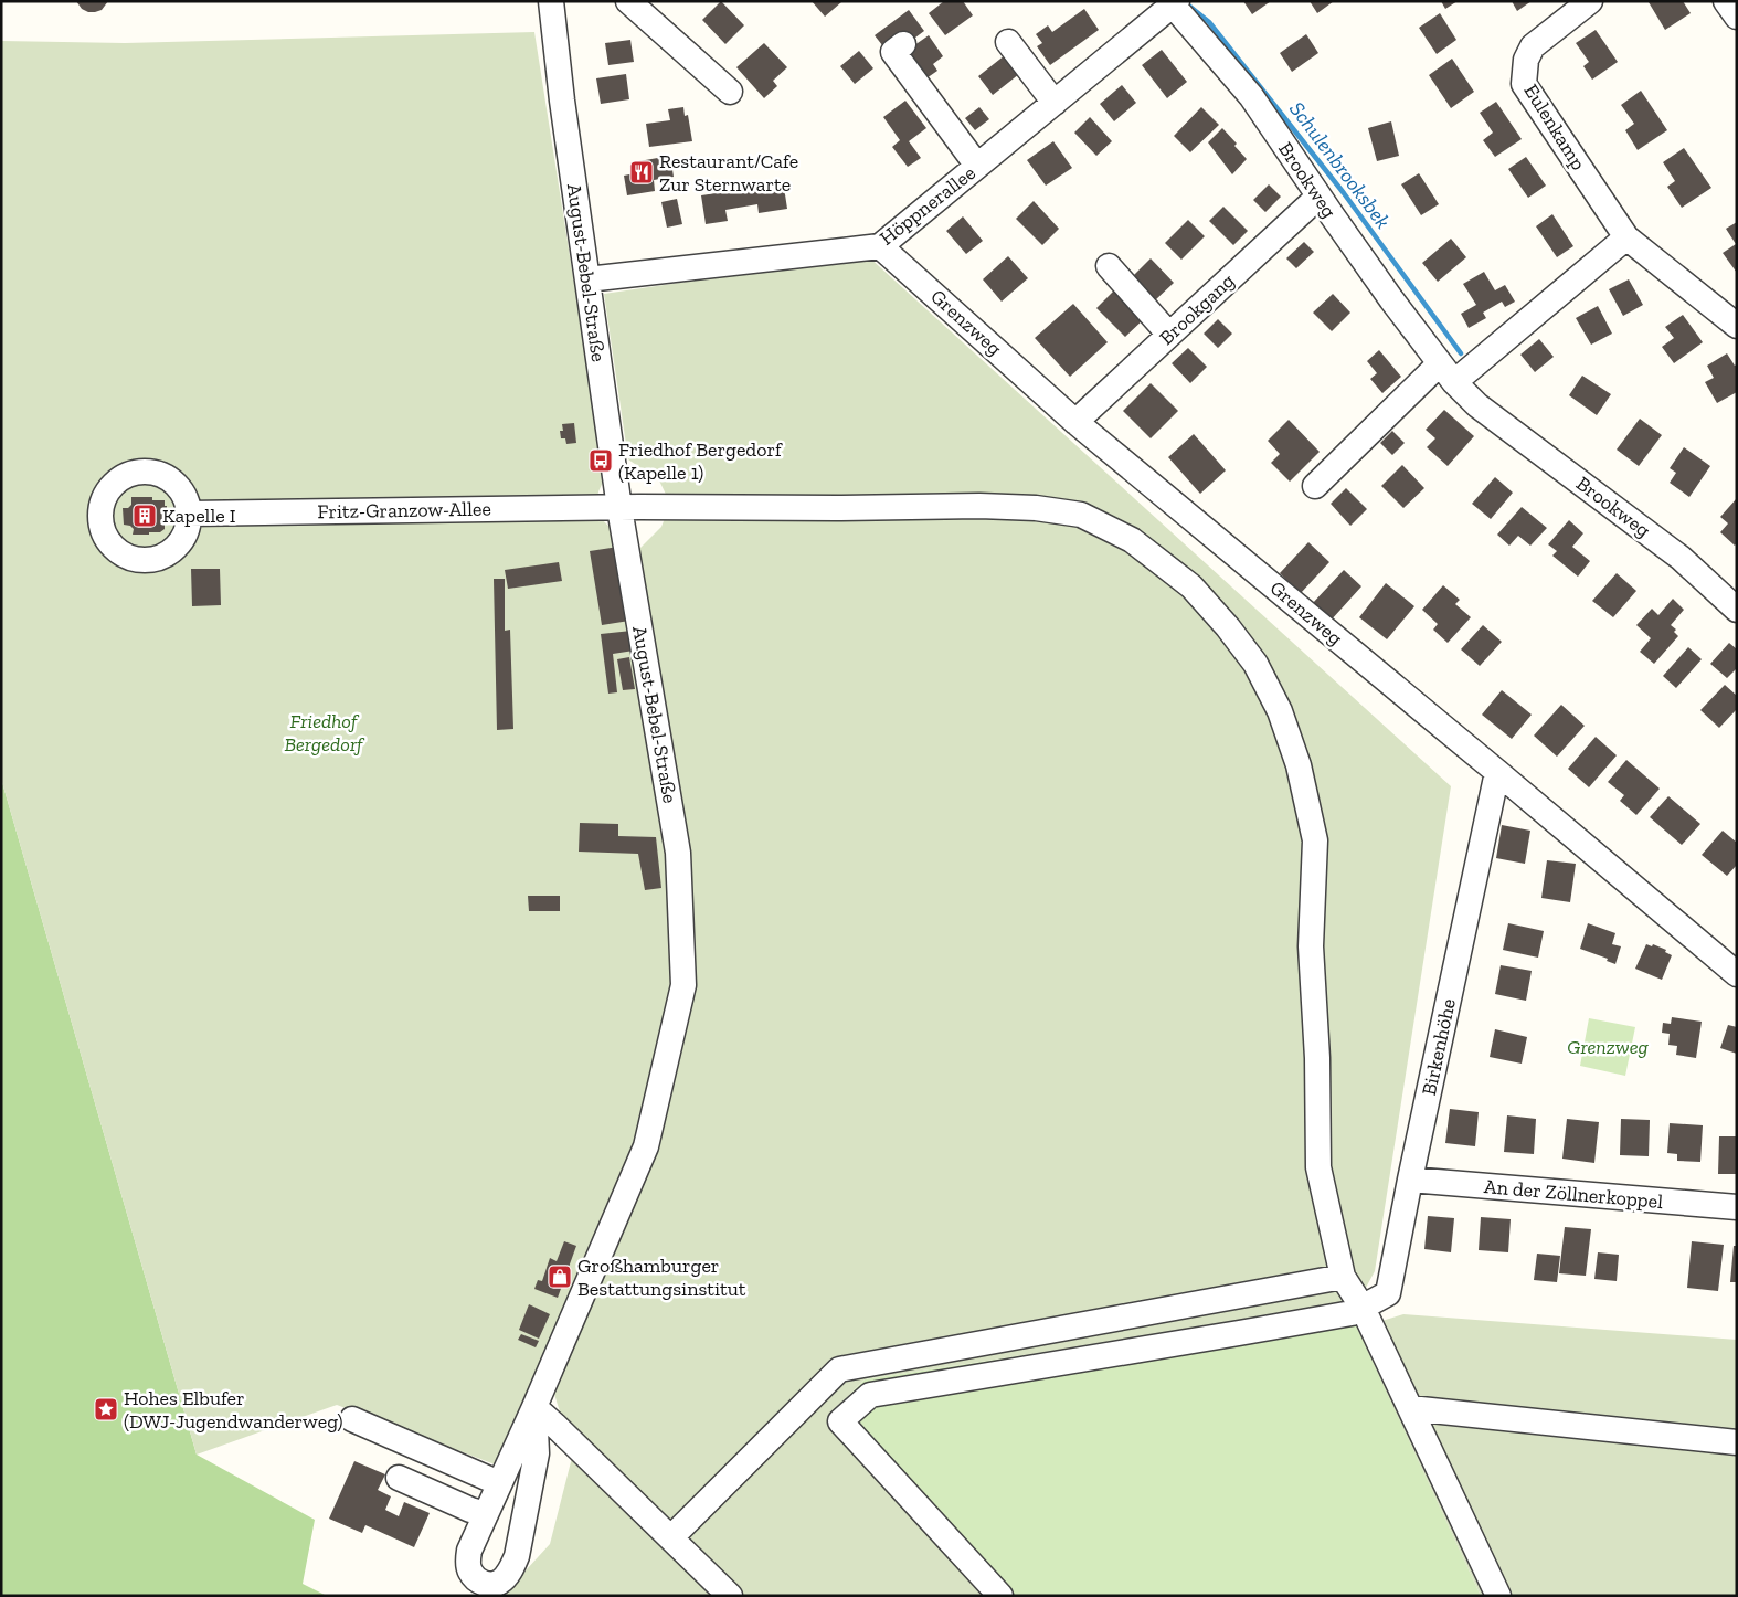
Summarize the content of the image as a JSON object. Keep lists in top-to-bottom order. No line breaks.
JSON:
{"streets":{"street":["Eulenkamp","Brookweg","Höppnerallee","August-Bebel-Straße","Brookgang","Grenzweg","Fritz-Granzow-Allee","Birkenhöhe","An der Zöllnerkoppel"]},"crossings":[["Brookweg","Höppnerallee"],["Brookweg","Brookgang"],["Höppnerallee","August-Bebel-Straße"],["Höppnerallee","Grenzweg"],["August-Bebel-Straße","Fritz-Granzow-Allee"],["Brookgang","Grenzweg"],["Grenzweg","Birkenhöhe"],["Birkenhöhe","An der Zöllnerkoppel"]],"water":["Schulenbrooksbek"],"parks":["Friedhof Bergedorf","Grenzweg"],"places":{"restaurant":["Restaurant/Cafe Zur Sternwarte"],"bus stop":["Friedhof Bergedorf (Kapelle 1)"],"building":["Kapelle I"],"shop":["Großhamburger Bestattungsinstitut"],"place":["Hohes Elbufer (DWJ-Jugendwanderweg)"]}}
